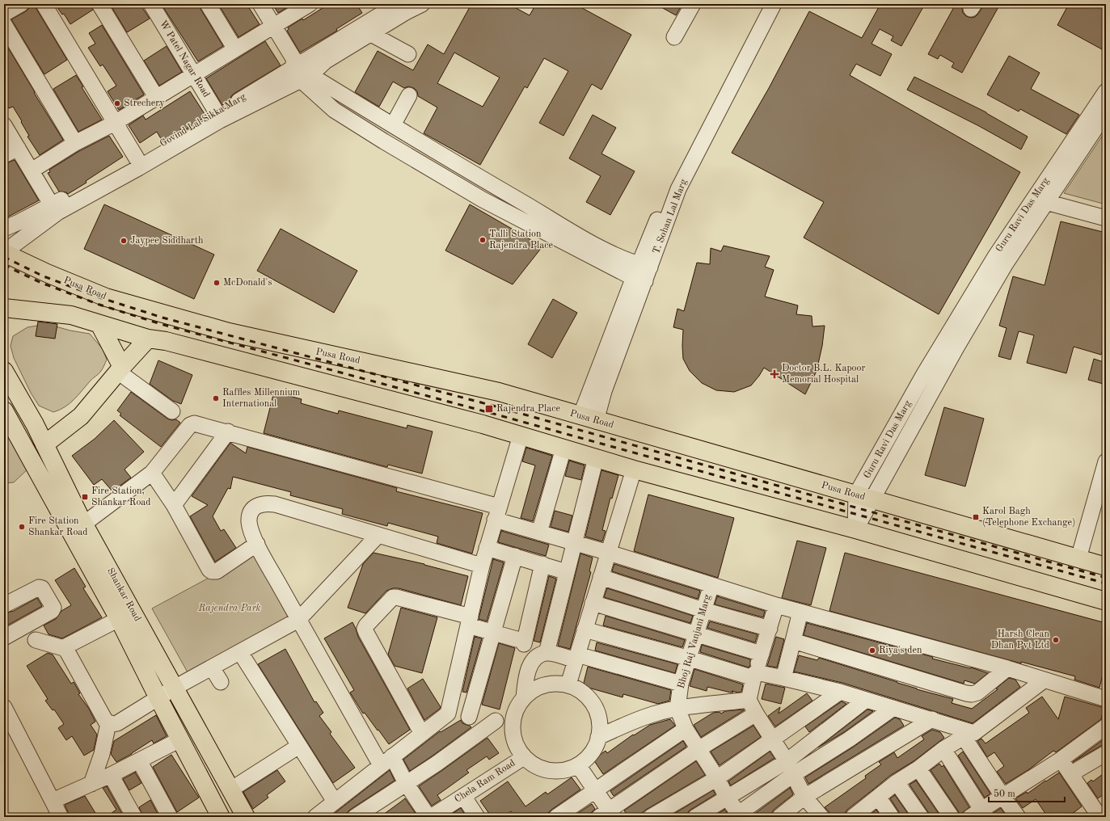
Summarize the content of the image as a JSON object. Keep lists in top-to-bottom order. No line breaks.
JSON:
{"streets":{"main road":["Pusa Road","Shankar Road"],"street":["W Patel Nagar Road","Govind Lal Sikka Marg","Guru Ravi Das Marg","T. Sohan Lal Marg","Bhoj Raj Vanjani Marg","Chela Ram Road"]},"crossings":[["W Patel Nagar Road","Govind Lal Sikka Marg"],["Govind Lal Sikka Marg","Pusa Road"],["Guru Ravi Das Marg","Pusa Road"],["T. Sohan Lal Marg","Pusa Road"]],"parks":["Rajendra Park"],"places":{"other":["Strechery","Talli Station Rajendra Place","Jaypee Siddharth","McDonald's","Raffles Millennium International","Fire Station Shankar Road","Harsh Clean Dhan Pvt Ltd","Riya's den"],"health":["Doctor B.L. Kapoor Memorial Hospital"],"transit":["Rajendra Place","Fire Station, Shankar Road","Karol Bagh (Telephone Exchange)"]},"scale_bar":"50 m"}
